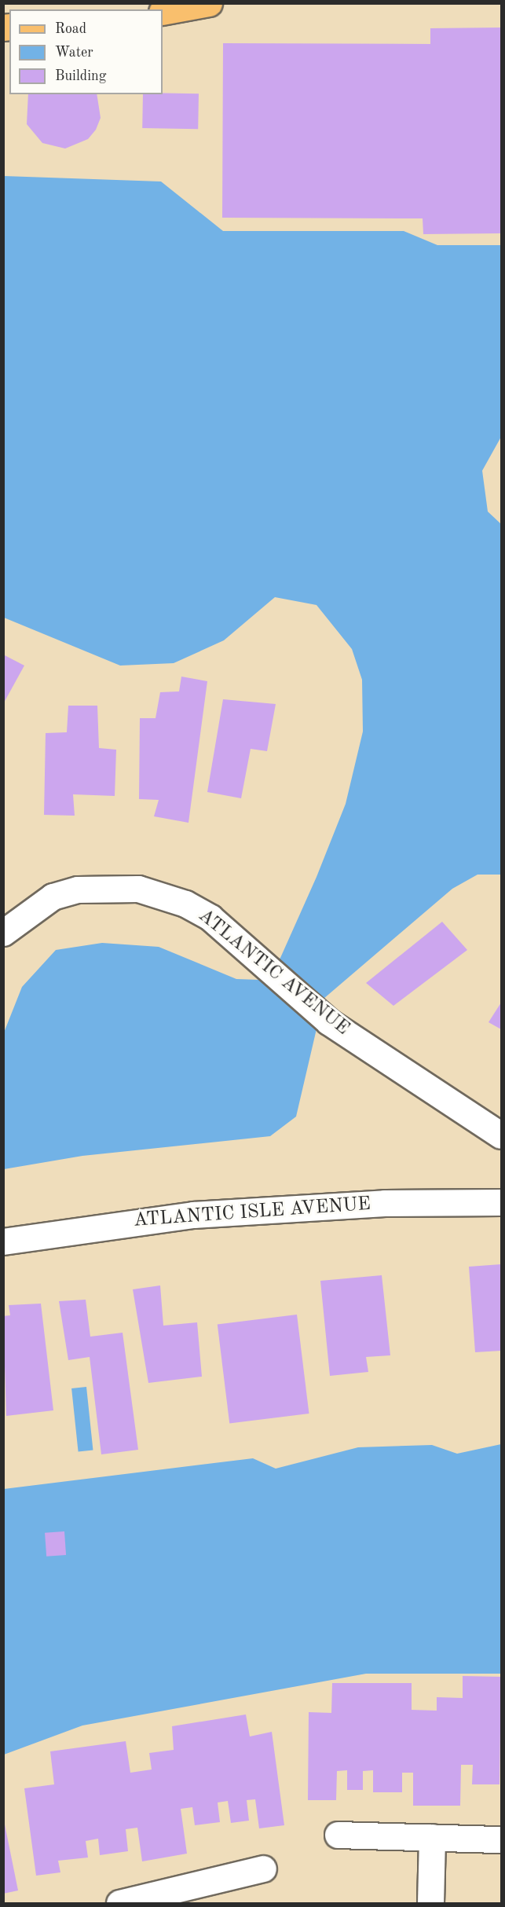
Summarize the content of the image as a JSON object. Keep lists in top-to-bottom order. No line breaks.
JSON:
{"streets":{"street":["ATLANTIC AVENUE","ATLANTIC ISLE AVENUE"]},"legend":["Road","Water","Building"]}
